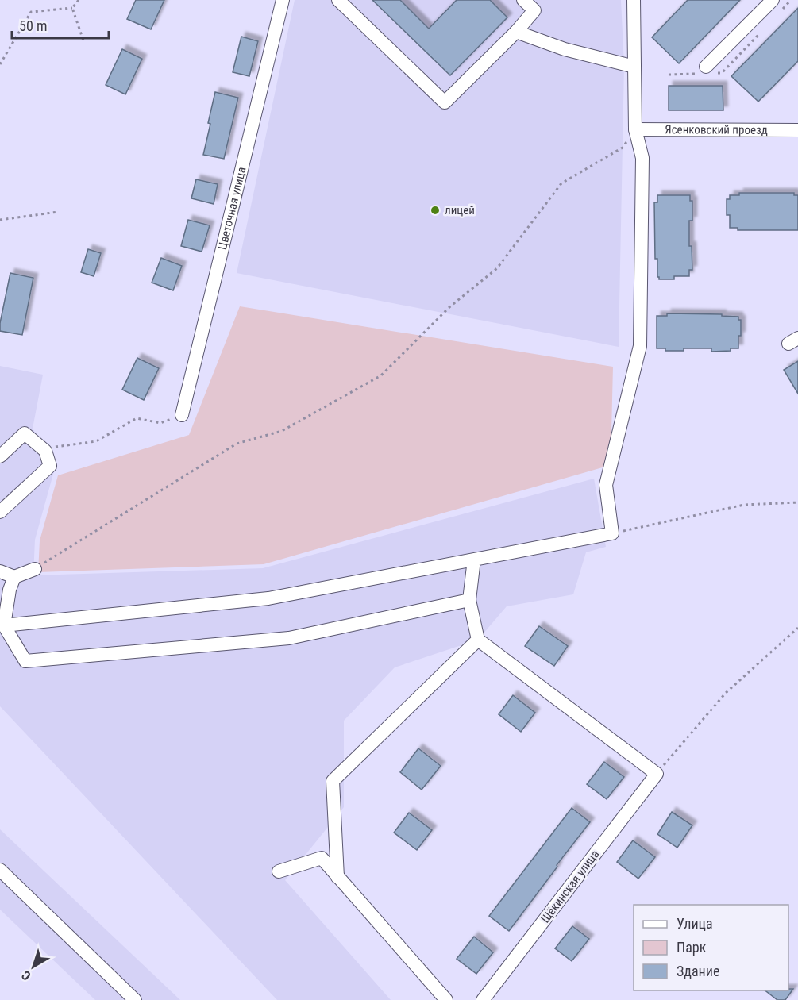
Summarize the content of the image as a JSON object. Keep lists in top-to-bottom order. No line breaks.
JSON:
{"streets":{"street":["Ясенковский проезд","Цветочная улица","Щёкинская улица"]},"places":["лицей"],"legend":["Улица","Парк","Здание"],"scale_bar":"50 m","north":"bottom left"}
